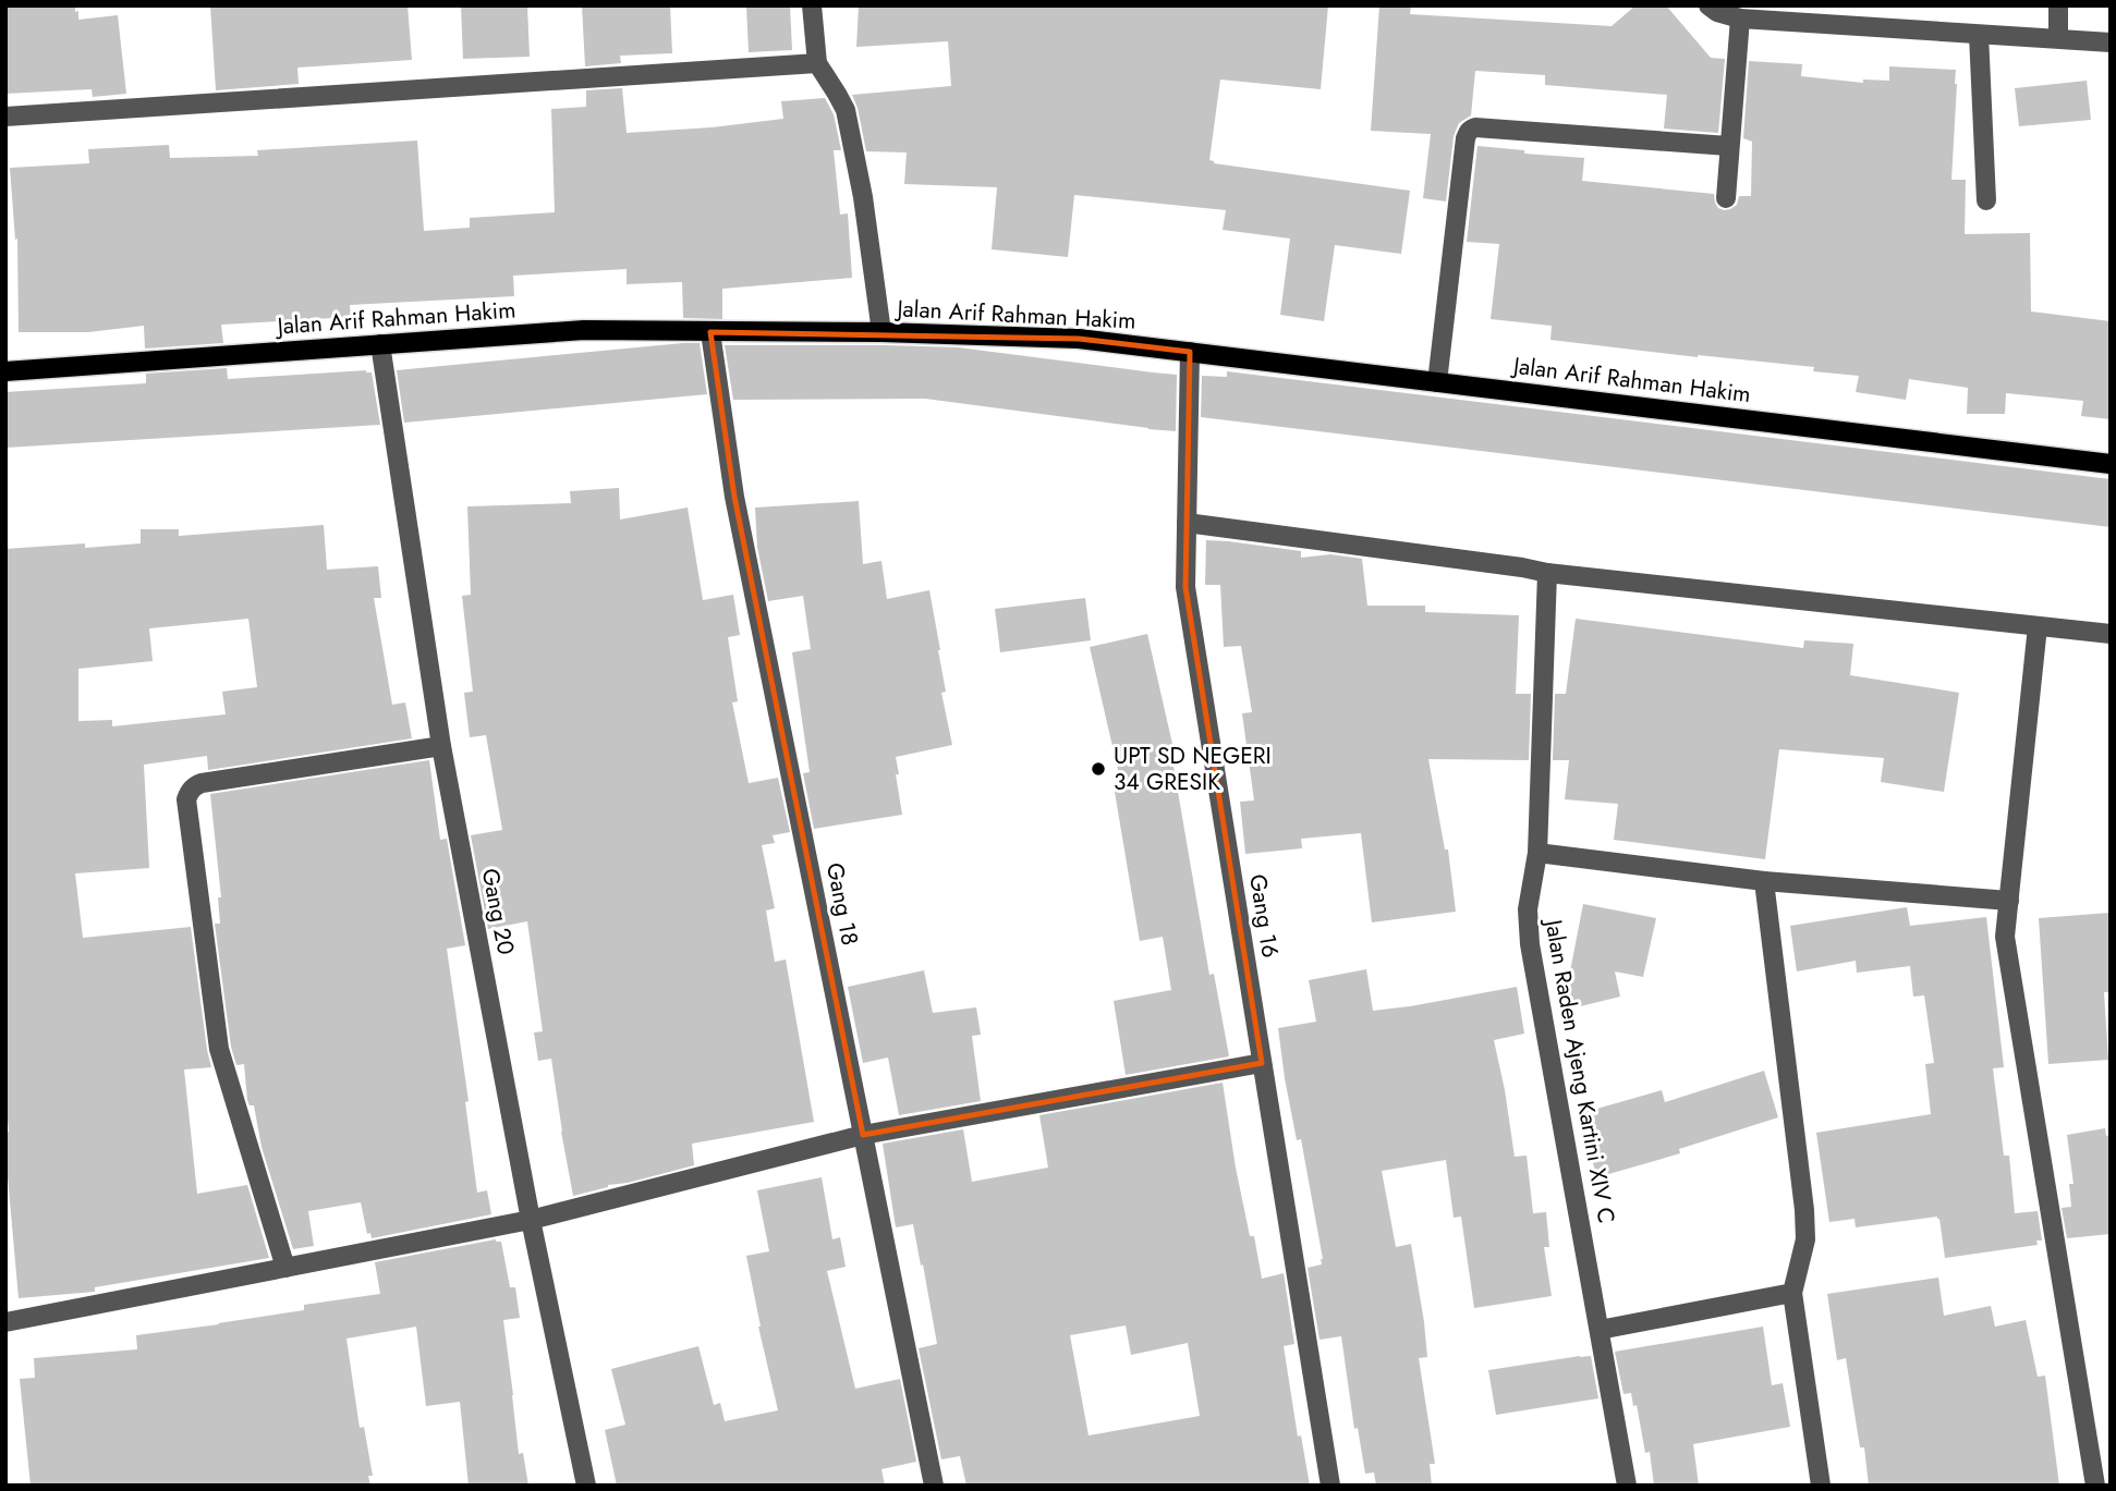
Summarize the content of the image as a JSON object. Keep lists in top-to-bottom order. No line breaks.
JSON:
{"streets":{"main road":["Jalan Arif Rahman Hakim"],"street":["Gang 18","Gang 20","Gang 16","Jalan Raden Ajeng Kartini XIV C"]},"crossings":[["Jalan Arif Rahman Hakim","Gang 18"],["Jalan Arif Rahman Hakim","Gang 20"],["Jalan Arif Rahman Hakim","Gang 16"]],"places":["UPT SD NEGERI 34 GRESIK"]}
